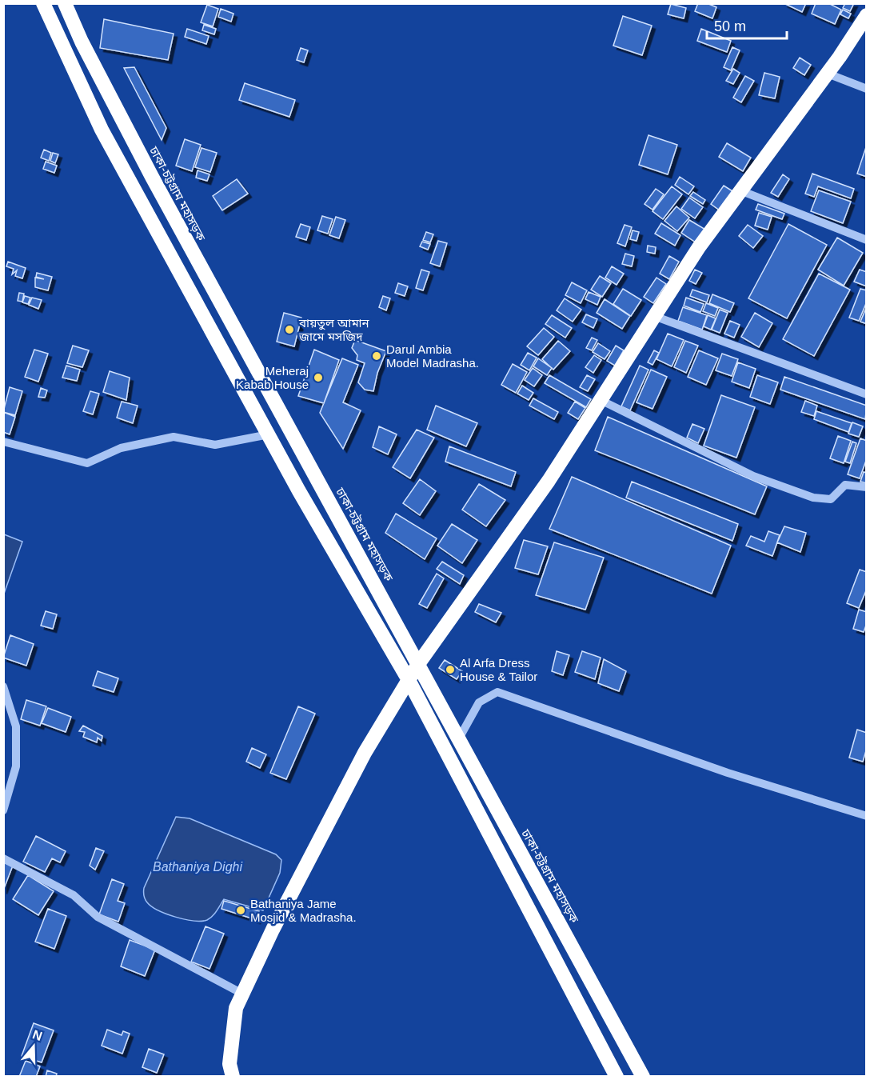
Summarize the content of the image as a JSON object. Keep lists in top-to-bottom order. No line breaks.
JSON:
{"streets":{"highway":["ঢাকা-চট্টগ্রাম মহাসড়ক"]},"water":["Bathaniya Dighi"],"places":["বায়তুল আমান জামে মসজিদ","Darul Ambia Model Madrasha.","Meheraj Kabab House","Al Arfa Dress House & Tailor","Bathaniya Jame Mosjid & Madrasha."],"scale_bar":"50 m","north":"top"}
